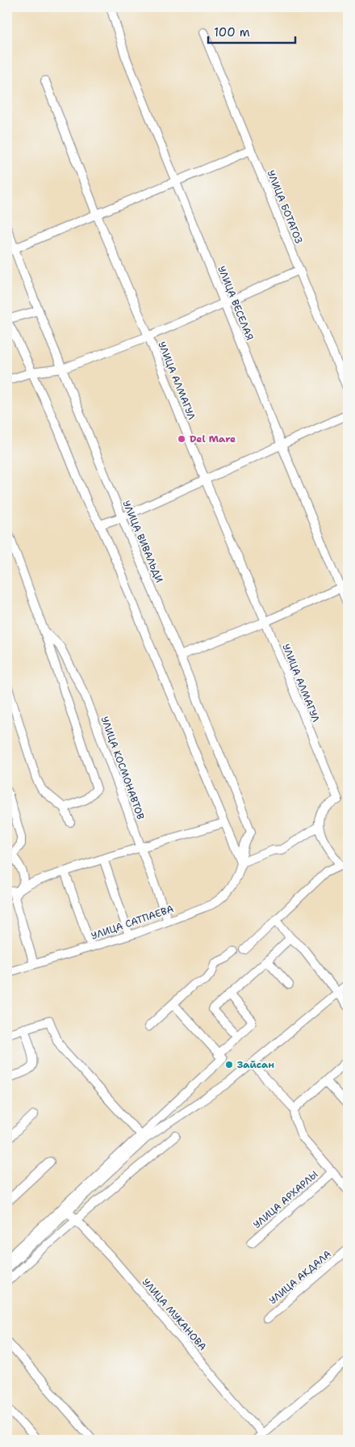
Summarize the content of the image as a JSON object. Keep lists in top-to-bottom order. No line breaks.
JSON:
{"streets":{"street":["УЛИЦА БОТАГОЗ","УЛИЦА ВЕСЕЛАЯ","УЛИЦА АЛМАГУЛ","УЛИЦА ВИВАЛЬДИ","УЛИЦА КОСМОНАВТОВ","УЛИЦА САТПАЕВА","УЛИЦА АРХАРЛЫ","УЛИЦА АКДАЛА","УЛИЦА МУКАНОВА"]},"crossings":[["УЛИЦА ВИВАЛЬДИ","УЛИЦА САТПАЕВА"],["УЛИЦА КОСМОНАВТОВ","УЛИЦА САТПАЕВА"]],"places":["Del Mare","Зайсан"],"scale_bar":"100 m"}
